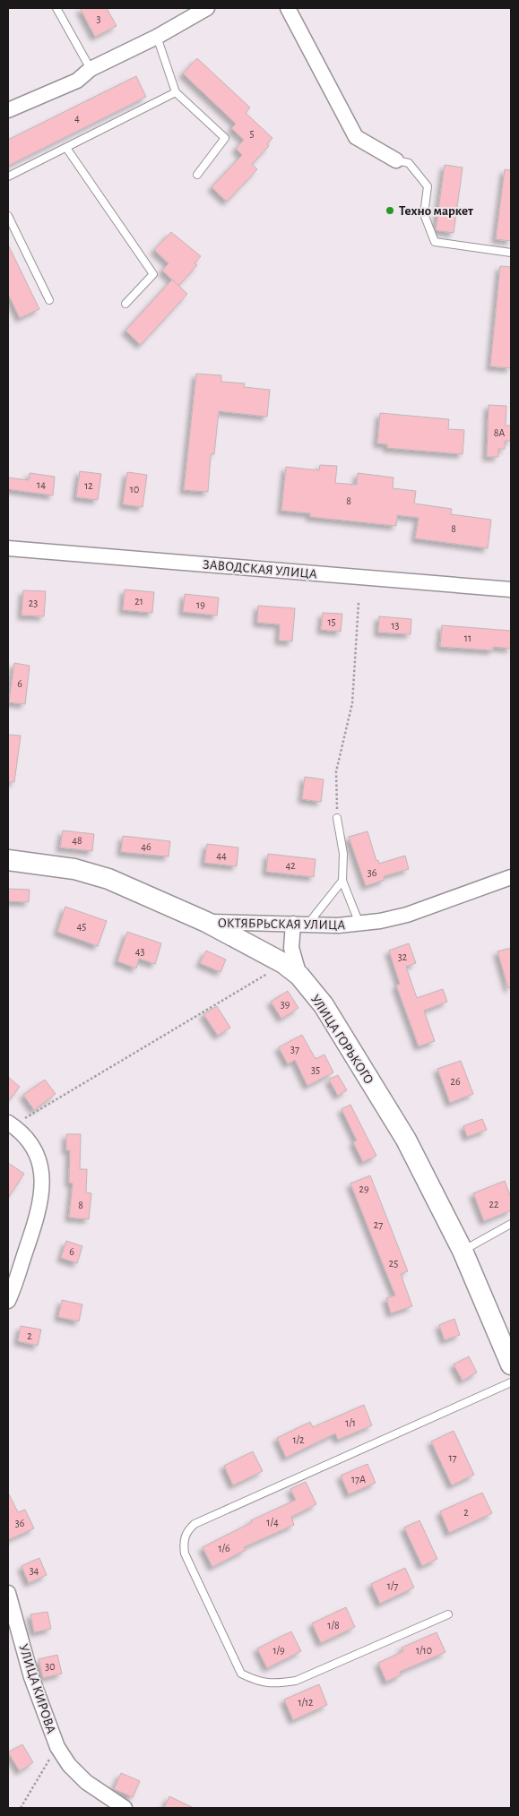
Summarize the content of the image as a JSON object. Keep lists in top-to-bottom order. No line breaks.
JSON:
{"streets":{"main road":["УЛИЦА ГОРЬКОГО"],"street":["ЗАВОДСКАЯ УЛИЦА","ОКТЯБРЬСКАЯ УЛИЦА","УЛИЦА КИРОВА"]},"crossings":[["ОКТЯБРЬСКАЯ УЛИЦА","УЛИЦА ГОРЬКОГО"]],"places":["Техно маркет"],"house_numbers":["3","4","5","8А","14","12","10","8","8","21","23","19","15","13","11","6","48","46","44","42","36","45","43","32","39","37","35","26","29","22","8","27","6","25","2","1/1","1/2","17","17А","2","1/4","36","1/6","34","1/7","1/8","1/9","1/10","30","1/12"]}
